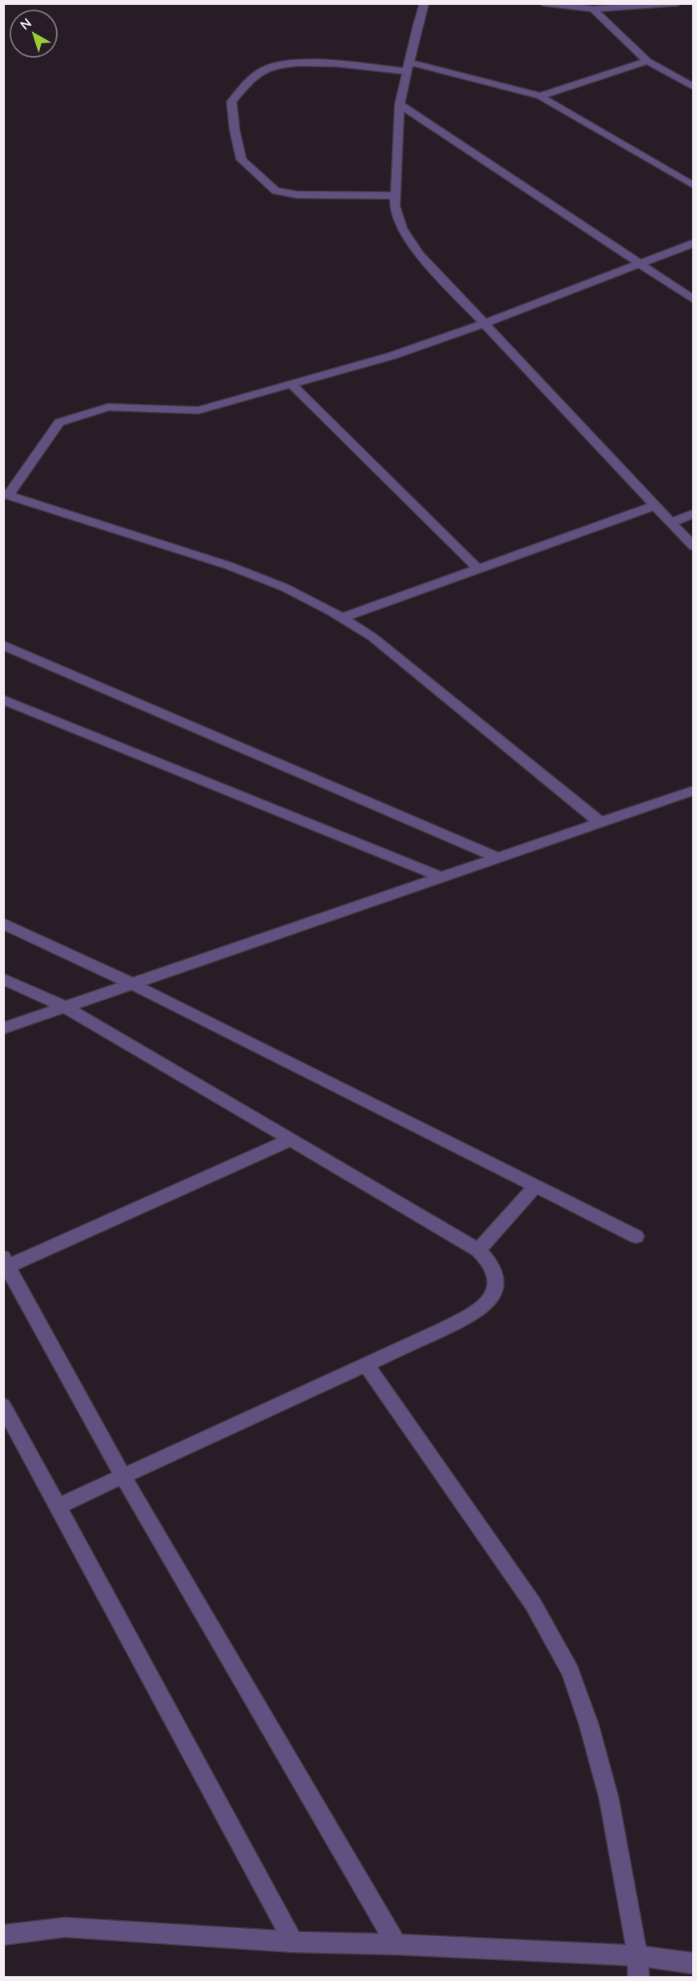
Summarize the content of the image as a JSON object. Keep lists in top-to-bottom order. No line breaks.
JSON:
{"north":"top left"}
